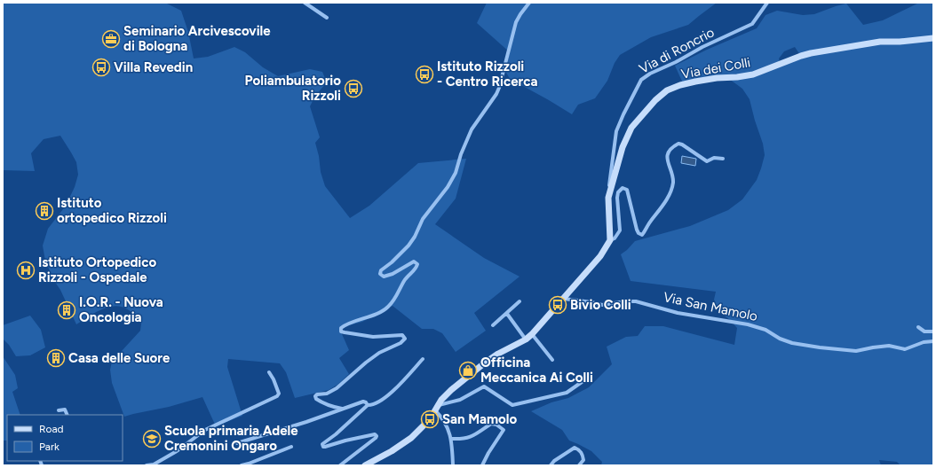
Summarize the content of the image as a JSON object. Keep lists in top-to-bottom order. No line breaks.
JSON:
{"streets":{"main road":["Via dei Colli"],"street":["Via di Roncrio","Via San Mamolo"]},"crossings":[["Via di Roncrio","Via dei Colli"]],"places":{"office":["Seminario Arcivescovile di Bologna"],"bus stop":["Villa Revedin","Istituto Rizzoli - Centro Ricerca","Poliambulatorio Rizzoli","Bivio Colli","San Mamolo"],"building":["Istituto ortopedico Rizzoli","I.O.R. - Nuova Oncologia","Casa delle Suore"],"hospital":["Istituto Ortopedico Rizzoli - Ospedale"],"shop":["Officina Meccanica Ai Colli"],"school or university":["Scuola primaria Adele Cremonini Ongaro"]},"legend":["Road","Park"]}
